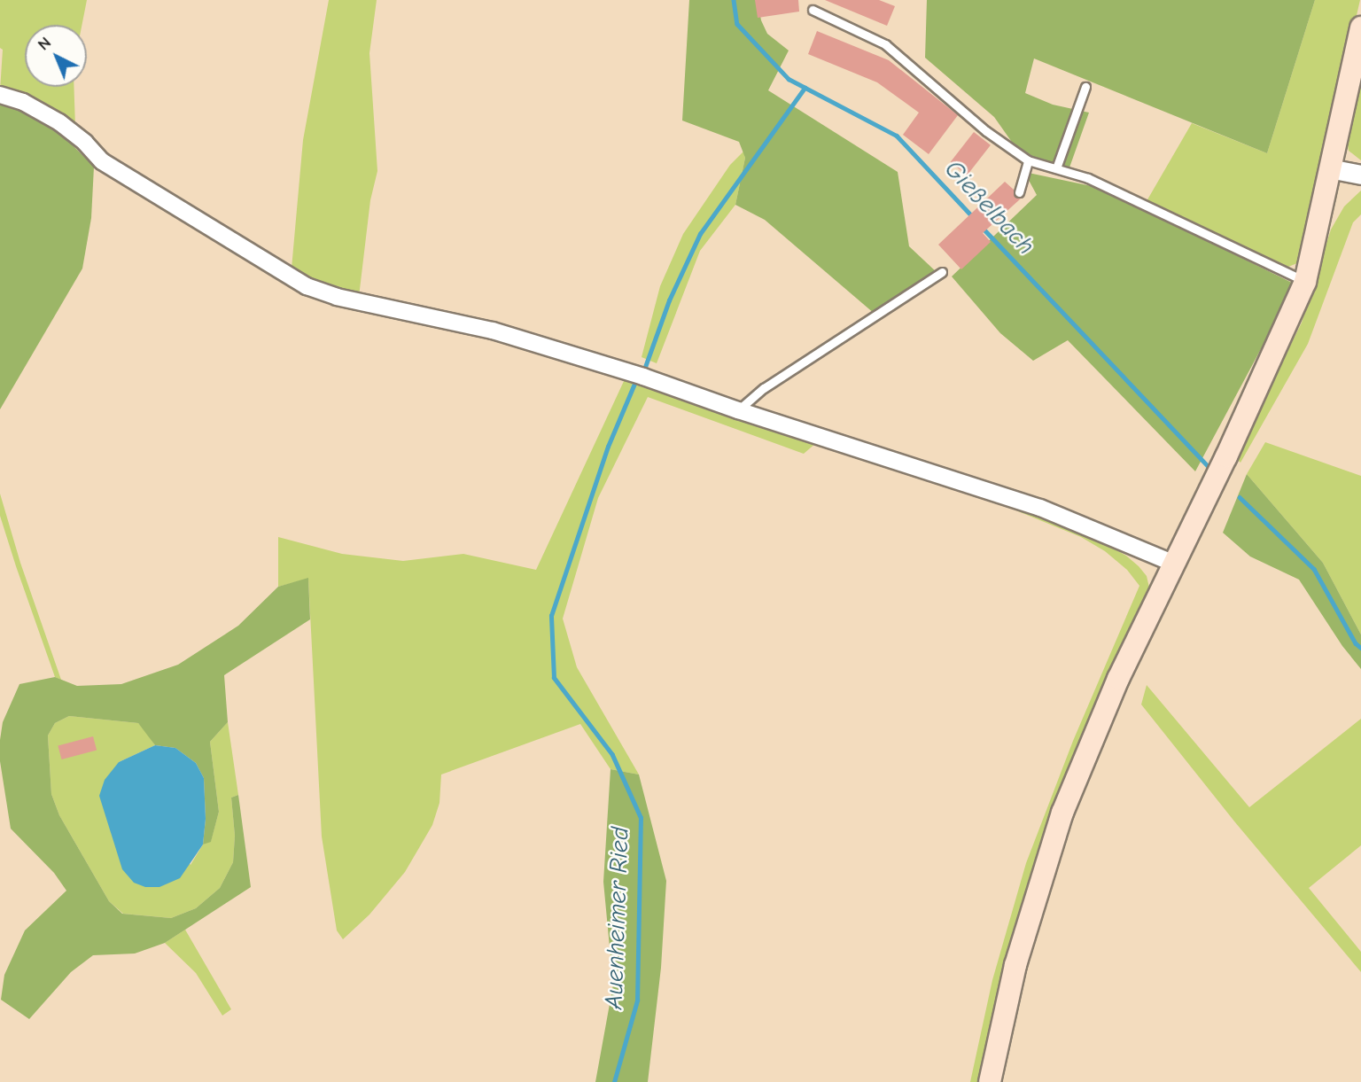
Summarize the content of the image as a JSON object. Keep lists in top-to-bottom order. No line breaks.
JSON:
{"water":["Gießelbach","Auenheimer Ried"],"north":"top left"}
